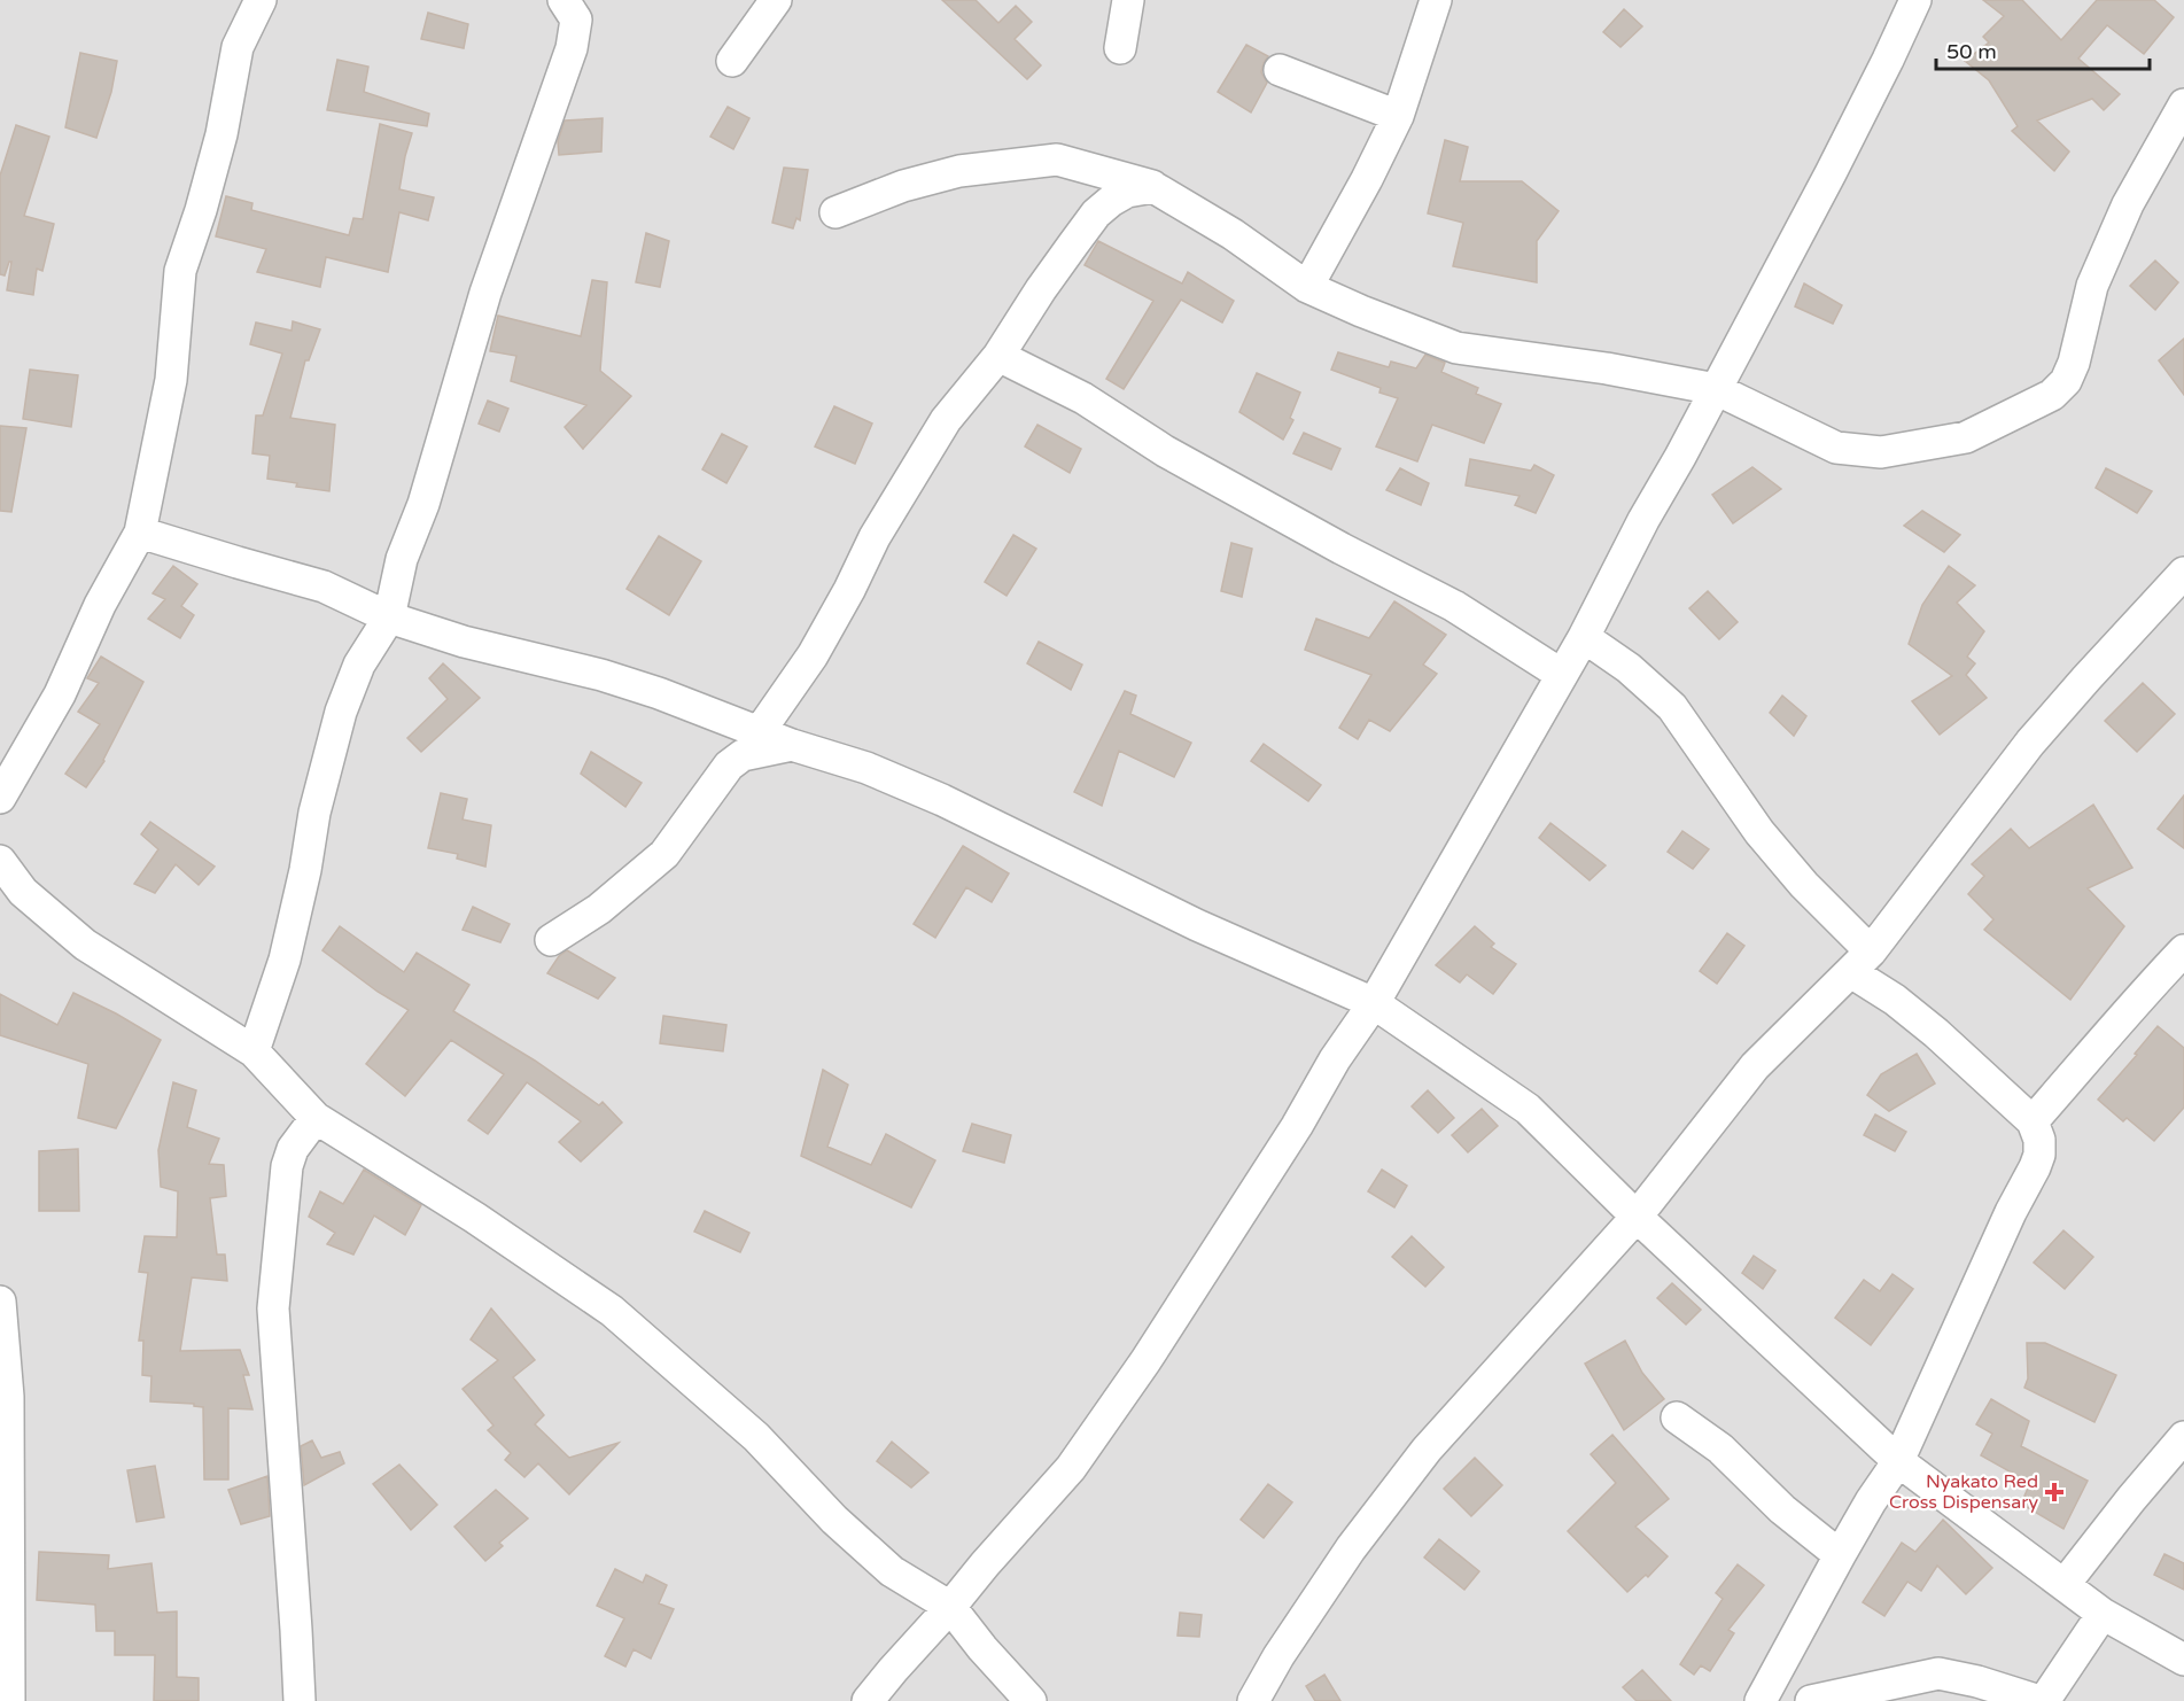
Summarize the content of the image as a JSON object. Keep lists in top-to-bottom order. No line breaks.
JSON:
{"places":{"health":["Nyakato Red Cross Dispensary"]},"scale_bar":"50 m"}
